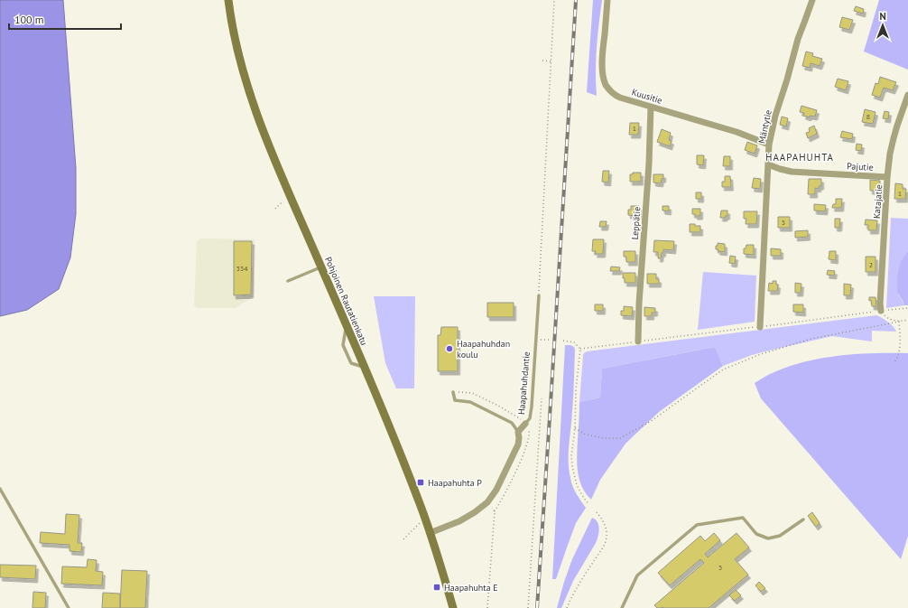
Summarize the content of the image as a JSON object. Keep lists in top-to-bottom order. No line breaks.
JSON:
{"streets":{"street":["Kuusitie","Mäntytie","Pajutie","Katajatie","Leppätie","Pohjoinen Rautatienkatu","Haapahuhdantie"]},"crossings":[["Kuusitie","Mäntytie"],["Kuusitie","Leppätie"],["Mäntytie","Pajutie"],["Pajutie","Katajatie"]],"districts":["HAAPAHUHTA"],"places":{"other":["Haapahuhdan koulu"],"transit":["Haapahuhta P","Haapahuhta E"]},"house_numbers":["8","1","1","5","2","334","3"],"scale_bar":"100 m","north":"top"}
